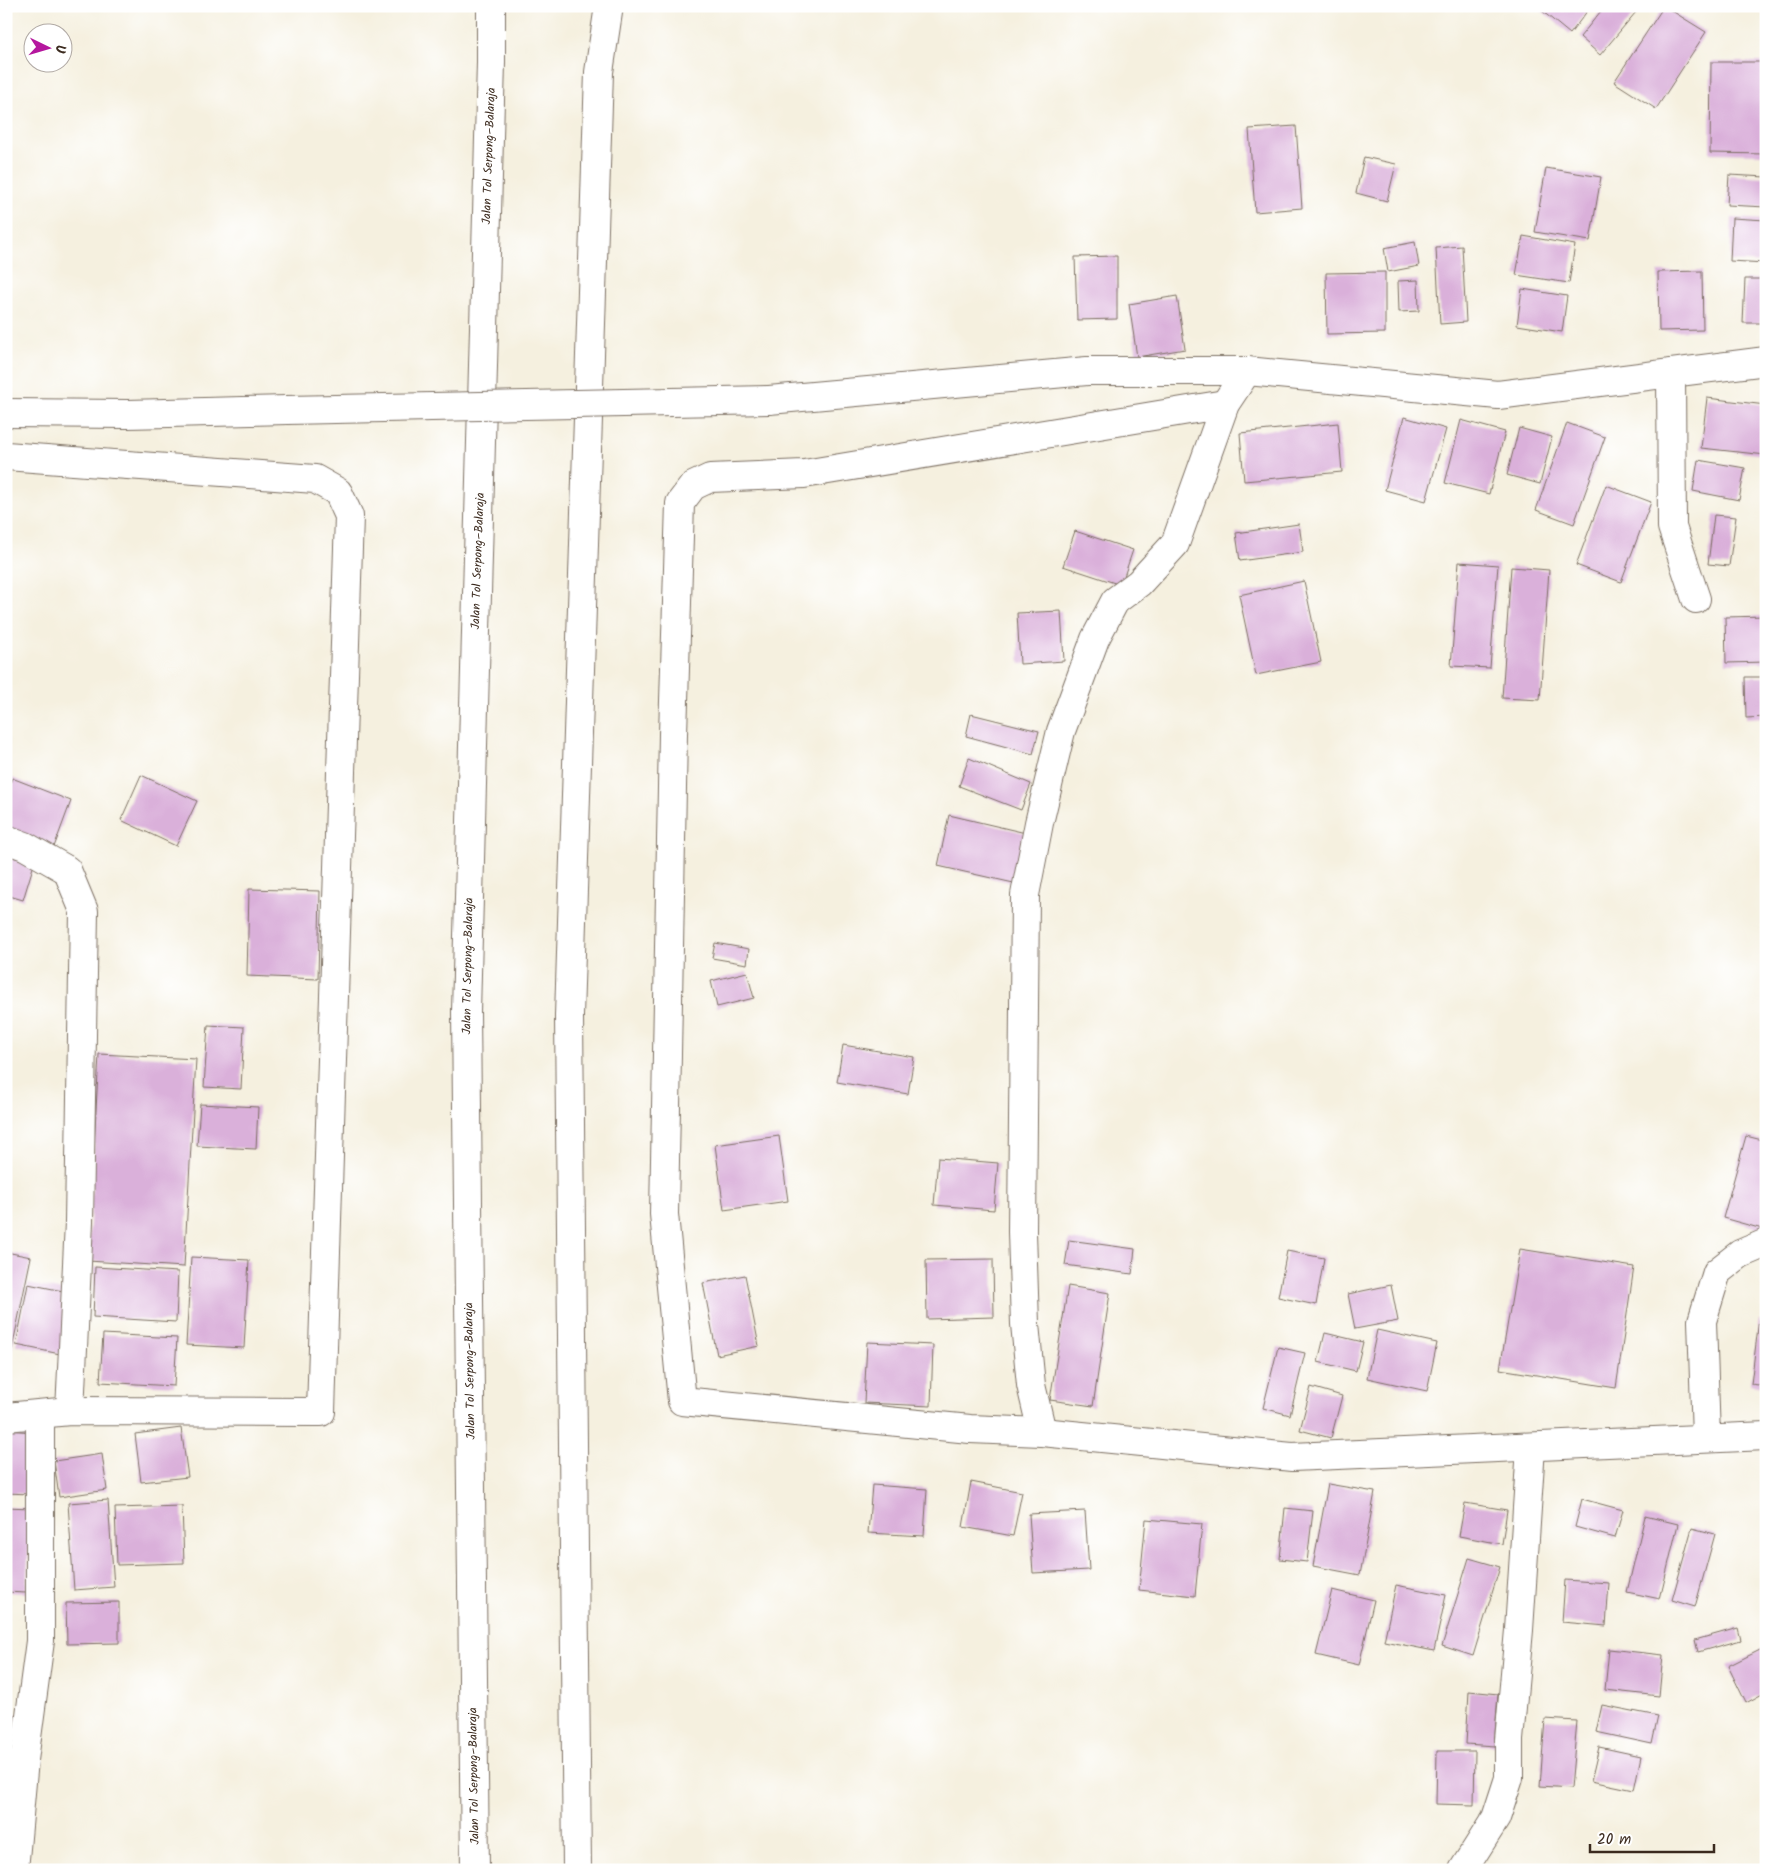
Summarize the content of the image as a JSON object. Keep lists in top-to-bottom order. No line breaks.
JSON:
{"streets":{"main road":["Jalan Tol Serpong–Balaraja"]},"scale_bar":"20 m","north":"right"}
